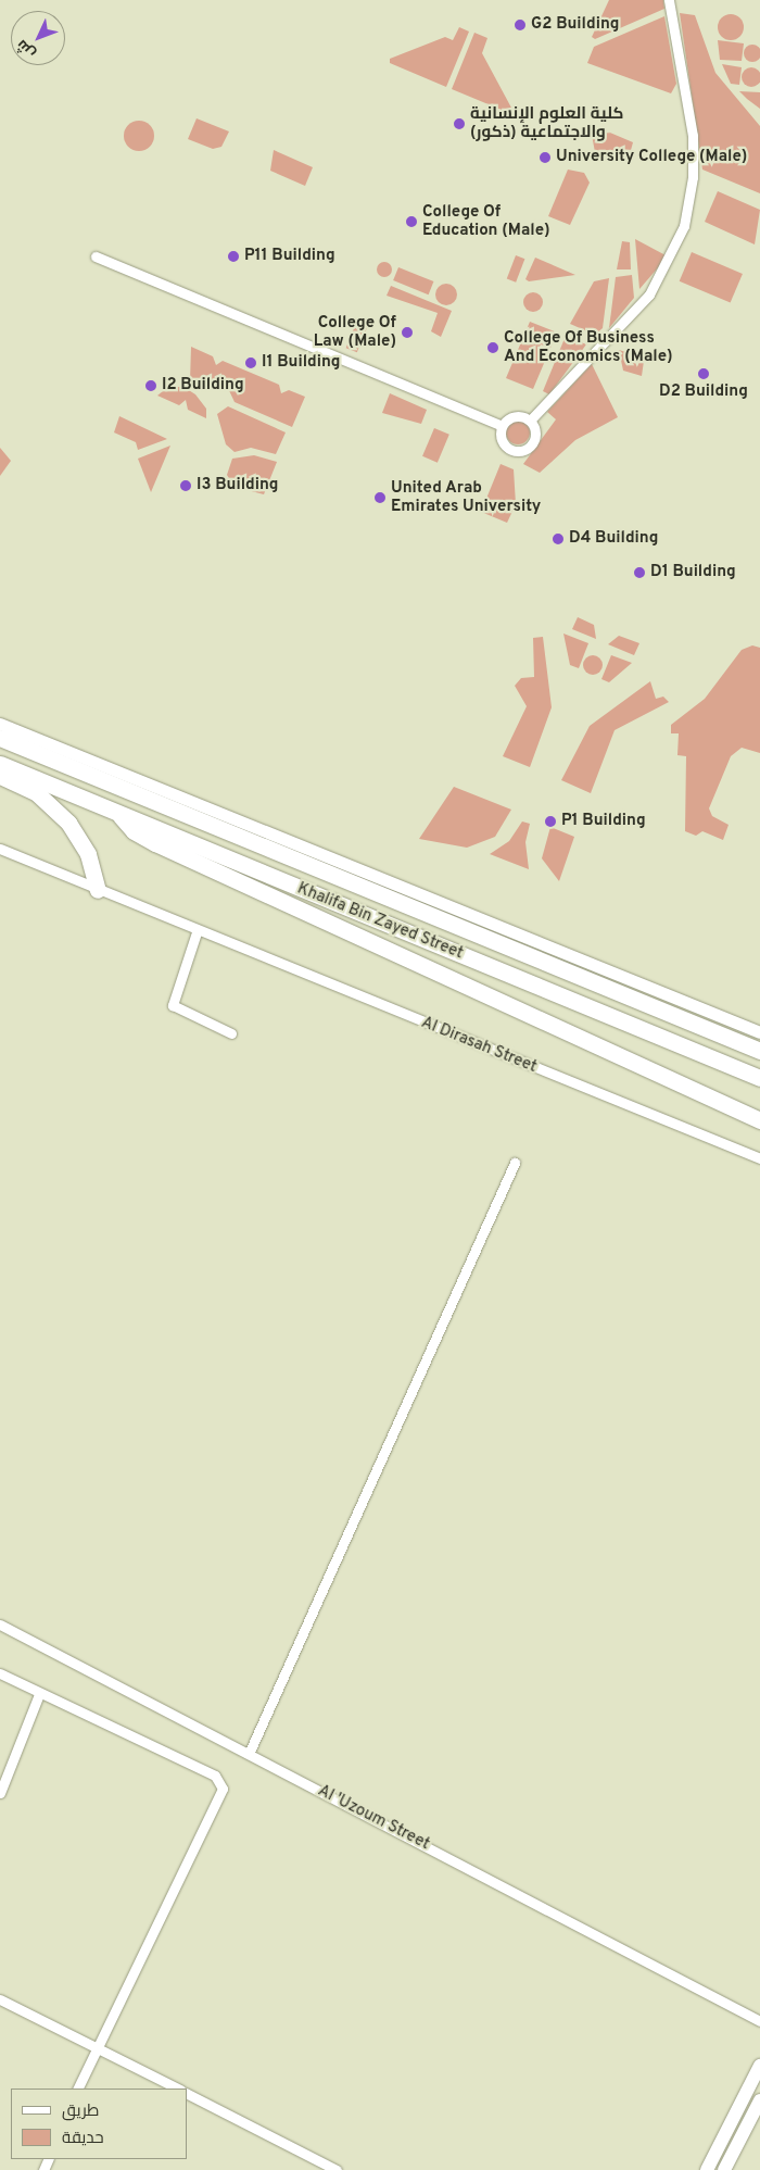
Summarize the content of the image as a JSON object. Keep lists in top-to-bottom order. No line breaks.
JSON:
{"streets":{"highway":["Khalifa Bin Zayed Street"],"street":["Al Dirasah Street","Al 'Uzoum Street"]},"places":["G2 Building","كلية العلوم الإنسانية والاجتماعية (ذكور)","University College (Male)","College Of Education (Male)","P11 Building","College Of Law (Male)","College Of Business And Economics (Male)","I1 Building","D2 Building","I2 Building","I3 Building","United Arab Emirates University","D4 Building","D1 Building","P1 Building"],"legend":["طريق","حديقة"],"north":"bottom left"}
